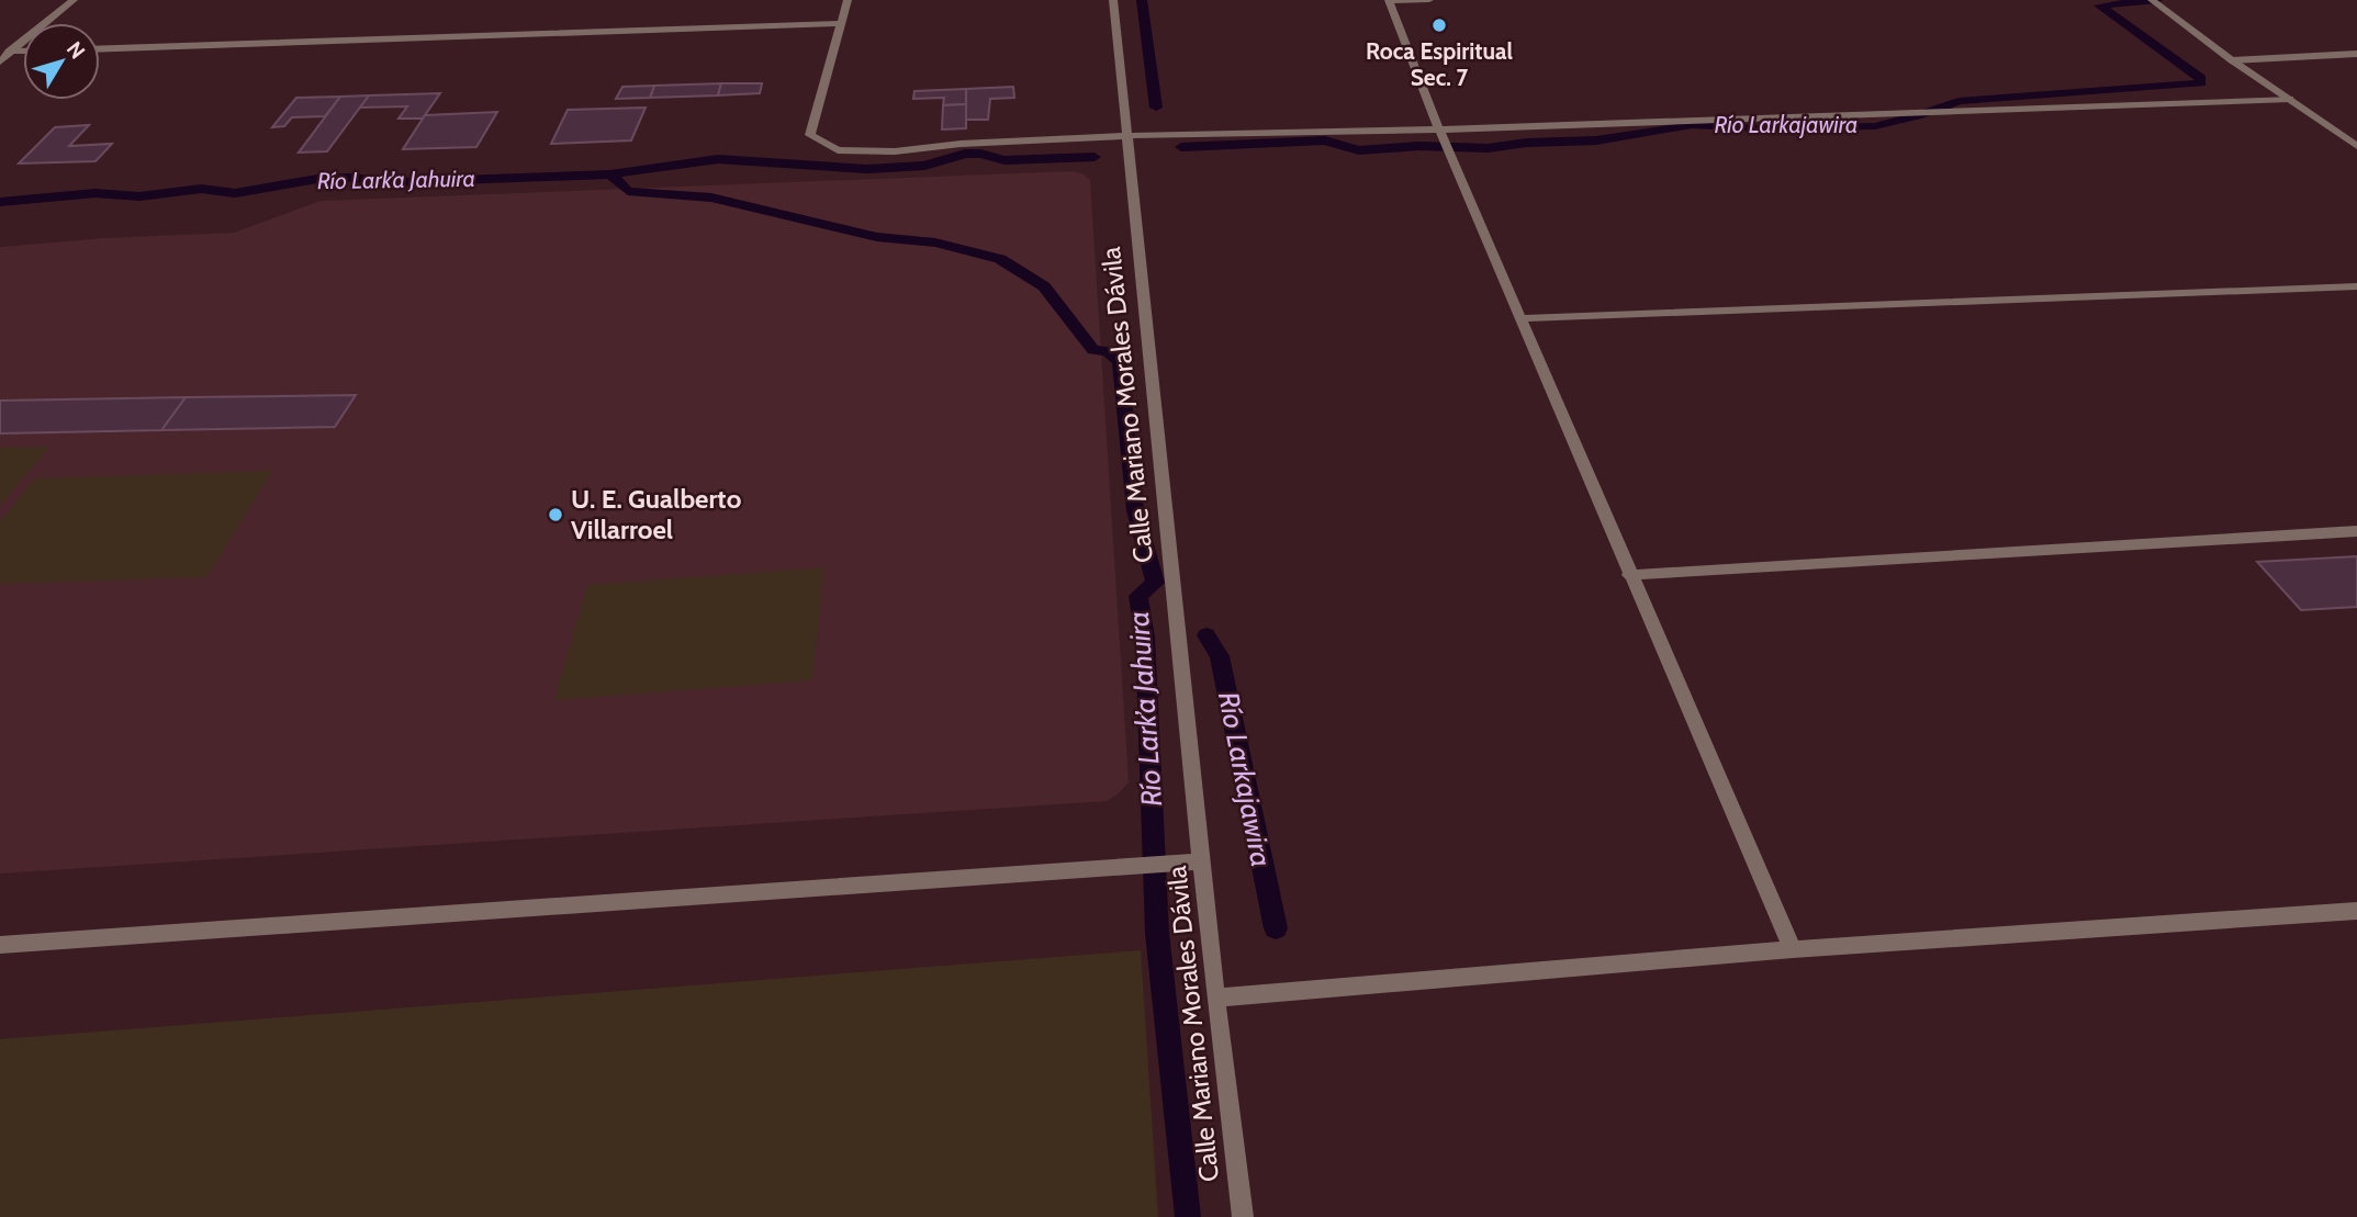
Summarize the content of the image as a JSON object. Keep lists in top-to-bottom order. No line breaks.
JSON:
{"streets":{"street":["Calle Mariano Morales Dávila"]},"water":["Río Larkajawira","Río Lark’a Jahuira"],"places":["Roca Espiritual Sec. 7","U. E. Gualberto Villarroel"],"north":"top right"}
